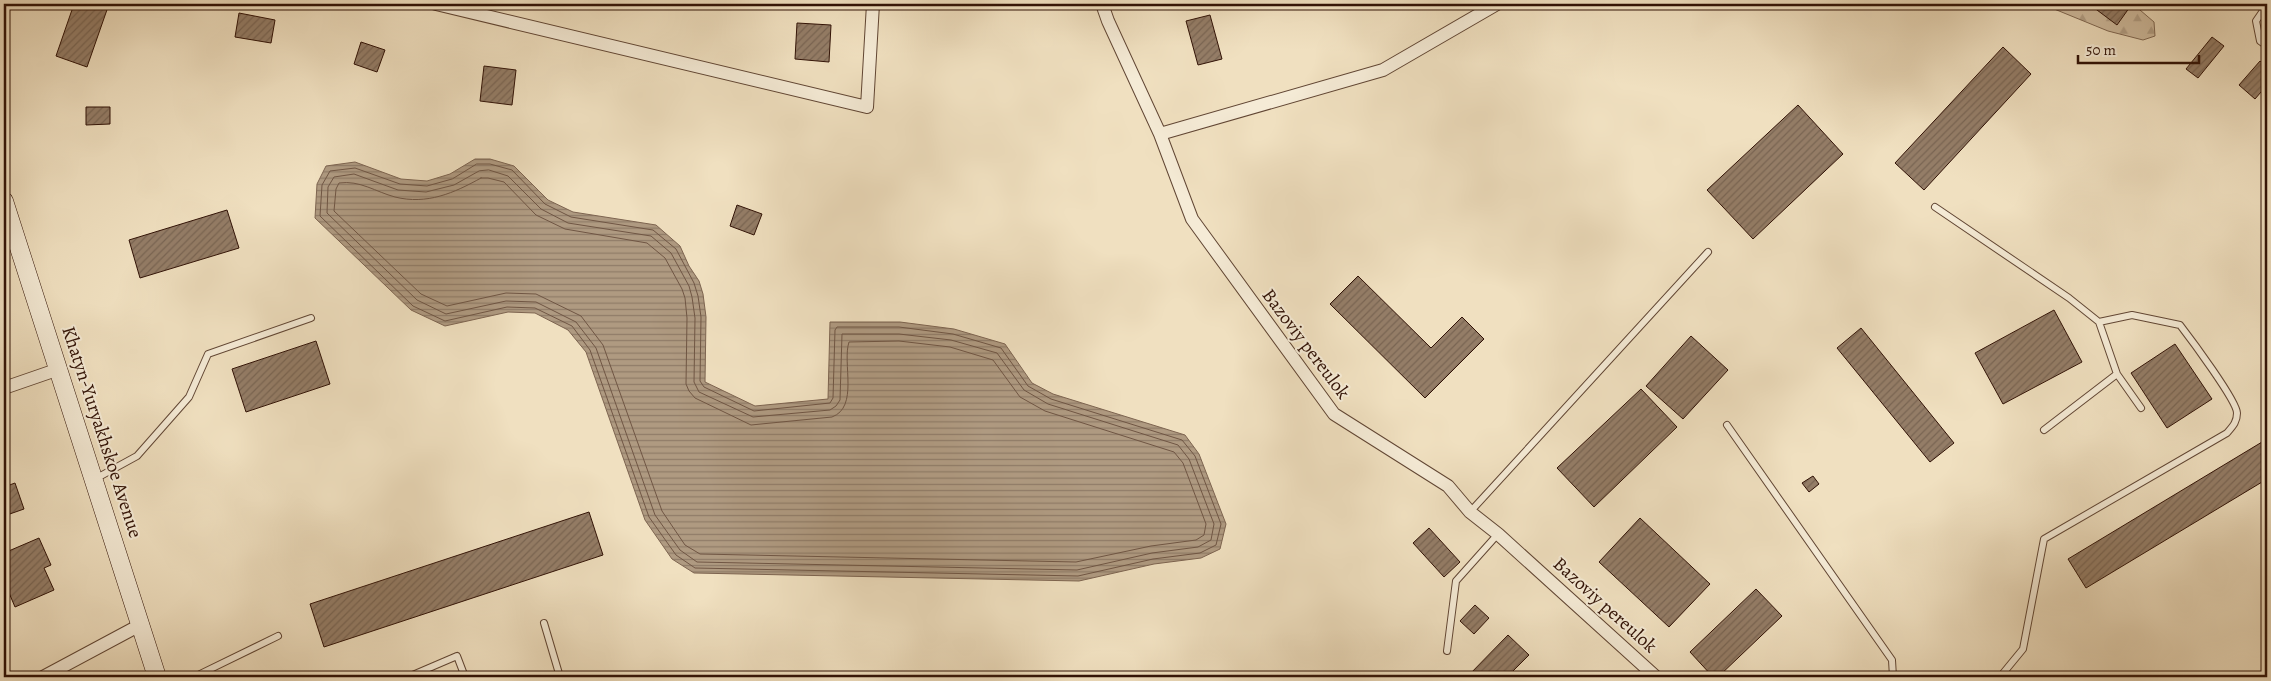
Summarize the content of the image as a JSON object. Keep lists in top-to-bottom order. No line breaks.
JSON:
{"streets":{"main road":["Khatyn-Yuryakhskoe Avenue"],"street":["Bazoviy pereulok"]},"scale_bar":"50 m"}
